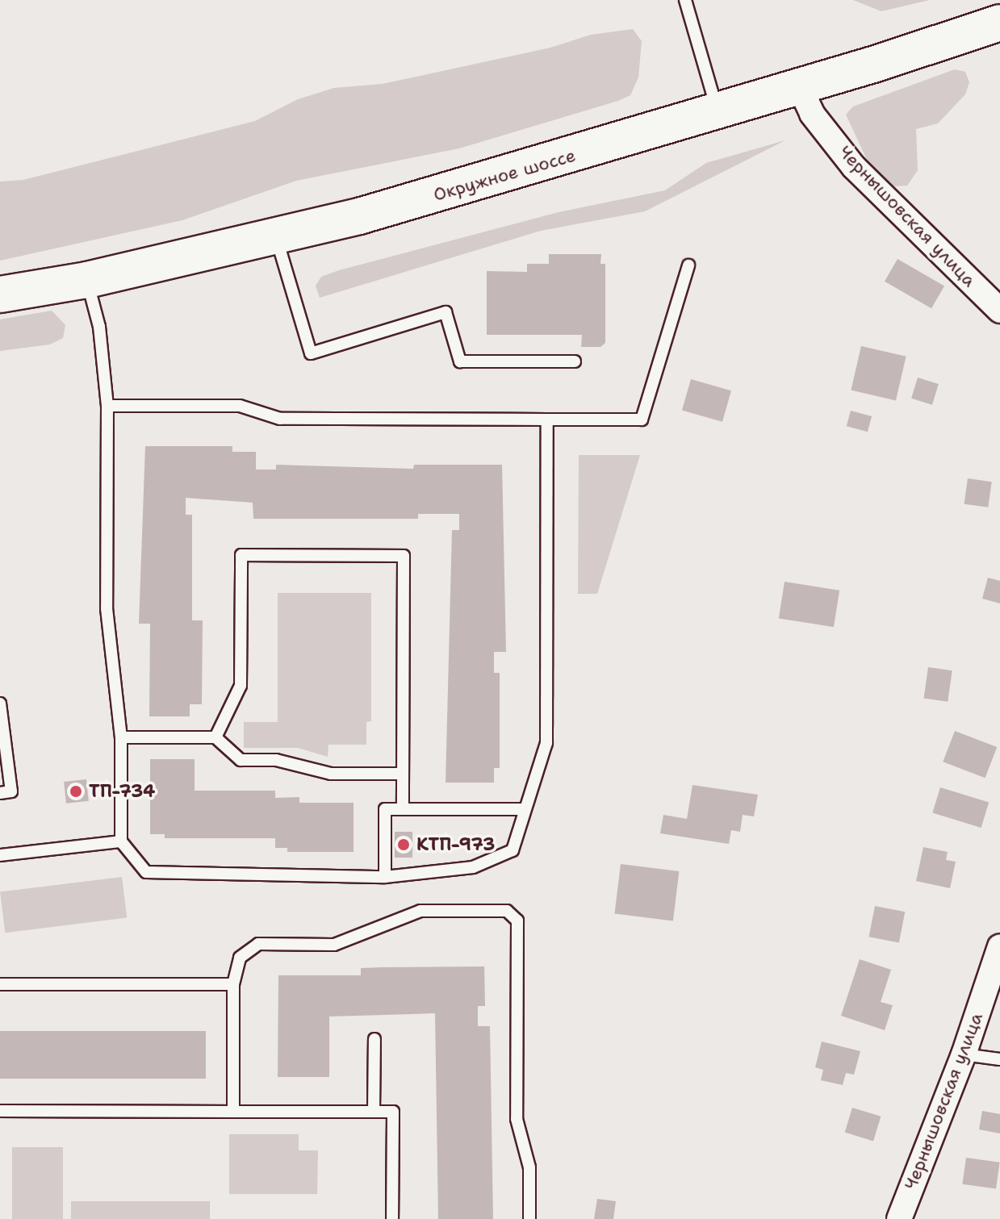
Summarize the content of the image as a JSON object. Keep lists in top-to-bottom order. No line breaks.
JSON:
{"streets":{"main road":["Окружное шоссе"],"street":["Чернышовская улица"]},"crossings":[["Окружное шоссе","Чернышовская улица"]],"places":["ТП-734","КТП-973"]}
